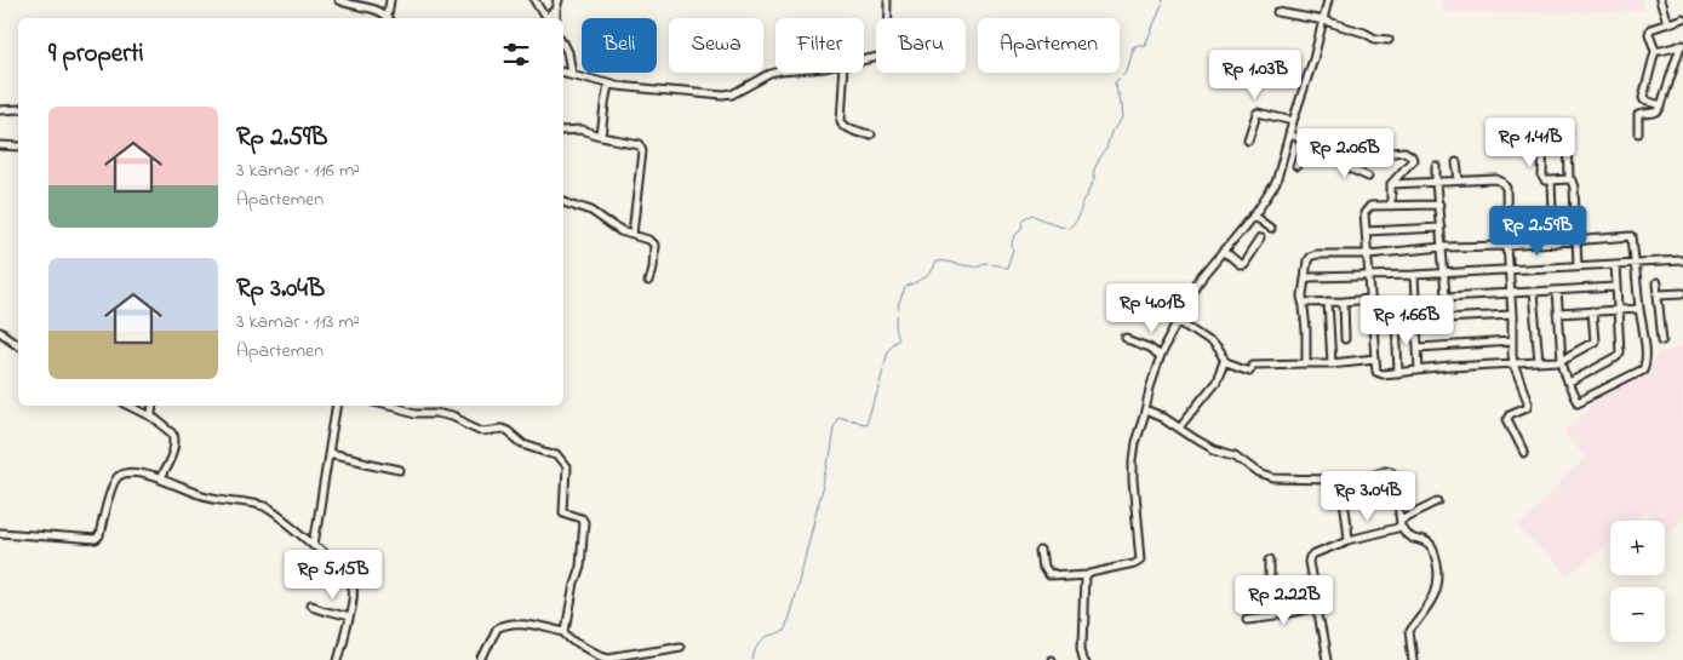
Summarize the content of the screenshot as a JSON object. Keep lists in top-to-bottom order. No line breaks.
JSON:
{"page":{"chip":["Beli","Sewa","Filter","Baru","Apartemen"],"heading":"9 properti","price":["Rp 1.03B","Rp 1.41B","Rp 2.06B","Rp 2.59B","Rp 4.01B","Rp 1.66B","Rp 3.04B","Rp 5.15B","Rp 2.22B"],"list":[{"name":"Rp 2.59B","note":"3 kamar · 116 m² · Apartemen"},{"name":"Rp 3.04B","note":"3 kamar · 113 m² · Apartemen"}],"map_buttons":["+","−"]}}
